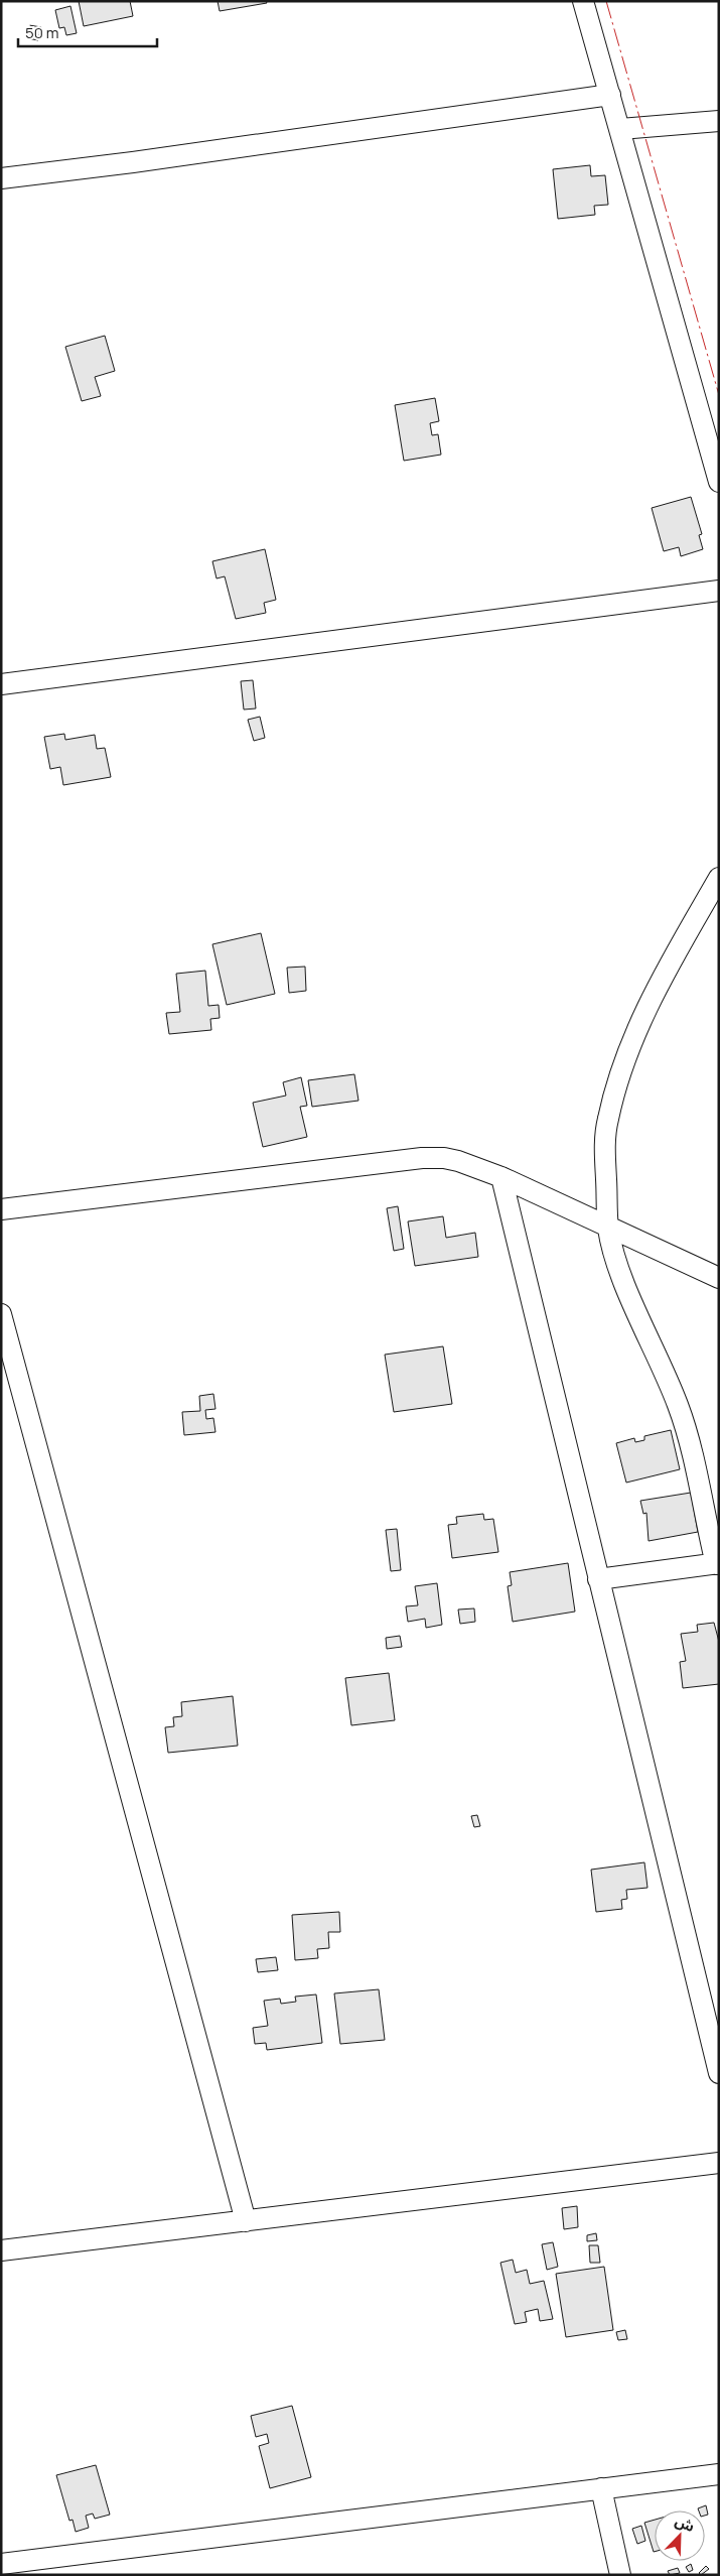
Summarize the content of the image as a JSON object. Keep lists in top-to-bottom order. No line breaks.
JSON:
{"scale_bar":"50 m","north":"top right"}
